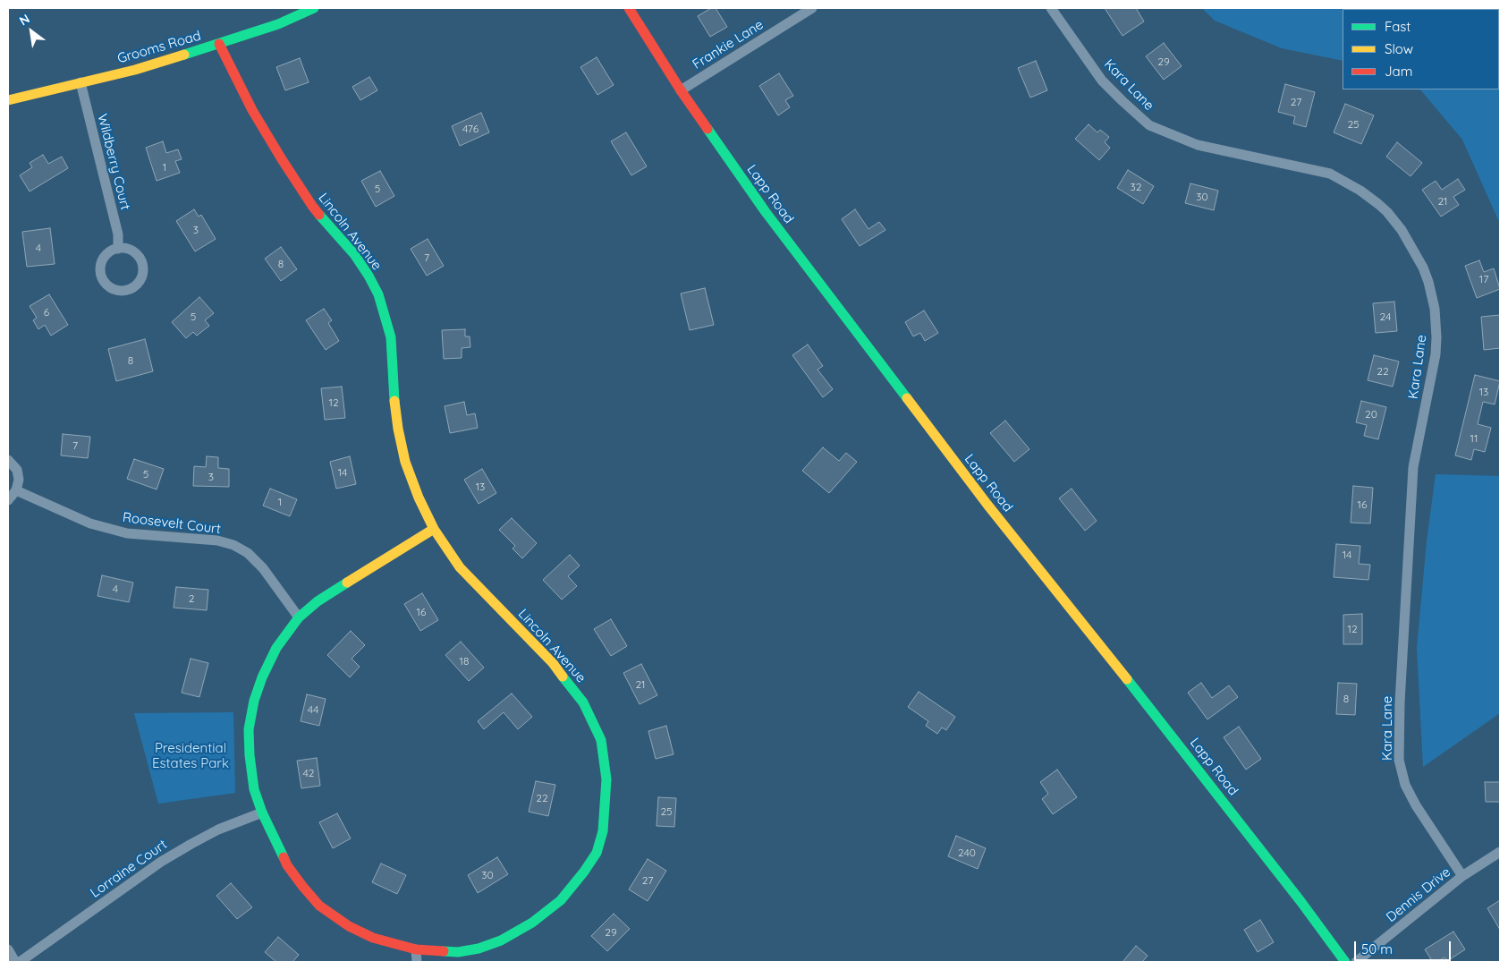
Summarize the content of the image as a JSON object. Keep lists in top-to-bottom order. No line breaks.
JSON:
{"streets":{"street":["Frankie Lane","Grooms Road","Kara Lane","Wildberry Court","Lapp Road","Lincoln Avenue","Roosevelt Court","Lorraine Court","Dennis Drive"]},"crossings":[["Frankie Lane","Lapp Road"],["Grooms Road","Wildberry Court"],["Grooms Road","Lincoln Avenue"],["Kara Lane","Dennis Drive"],["Lincoln Avenue","Roosevelt Court"],["Lincoln Avenue","Lorraine Court"]],"parks":["Presidential Estates Park"],"house_numbers":["29","27","25","476","1","32","5","30","21","3","4","7","8","17","6","5","24","8","22","13","12","20","11","7","14","5","3","13","1","16","14","4","2","16","12","18","21","8","44","42","22","25","240","30","27","29"],"legend":["Fast","Slow","Jam"],"scale_bar":"50 m","north":"top left"}
